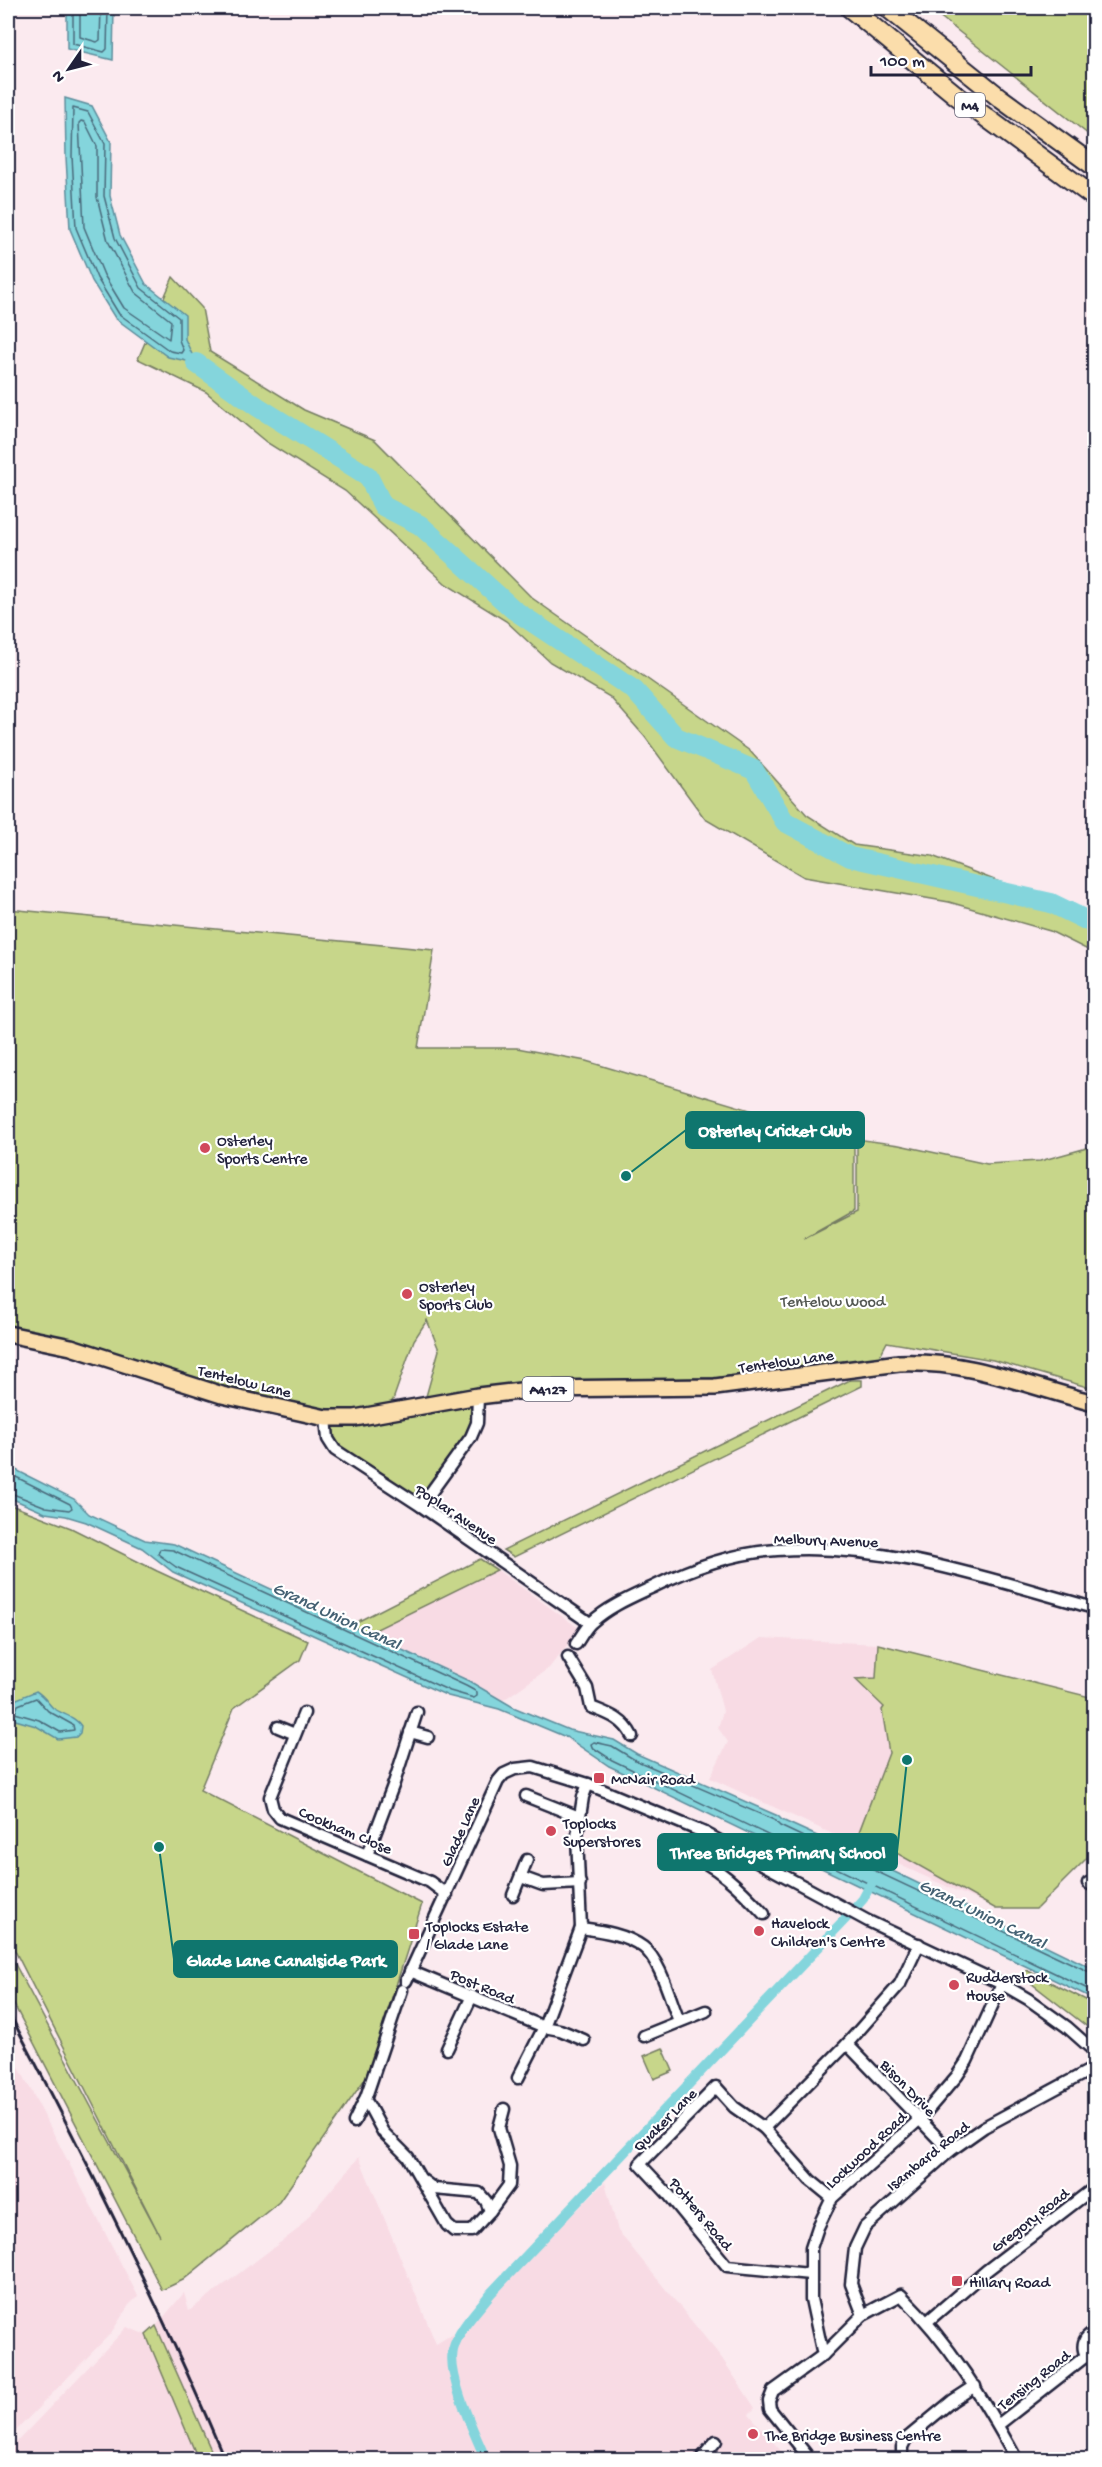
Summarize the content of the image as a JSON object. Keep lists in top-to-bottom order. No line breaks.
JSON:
{"streets":{"highway":["M4"],"main road":["Tentelow Lane","A4127"],"street":["Poplar Avenue","Melbury Avenue","Cookham Close","Glade Lane","Post Road","Bison Drive","Quaker Lane","Lockwood Road","Isambard Road","Potters Road","Gregory Road","Tensing Road"]},"crossings":[["Tentelow Lane","Poplar Avenue"],["Poplar Avenue","Melbury Avenue"],["Cookham Close","Glade Lane"],["Glade Lane","Post Road"],["Bison Drive","Lockwood Road"],["Bison Drive","Isambard Road"],["Quaker Lane","Potters Road"],["Lockwood Road","Potters Road"]],"water":["Grand Union Canal"],"parks":["Tentelow Wood"],"places":{"other":["Osterley Sports Centre","Osterley Cricket Club","Osterley Sports Club","Three Bridges Primary School","Toplocks Superstores","Glade Lane Canalside Park","Havelock Children's Centre","Rudderstock House","The Bridge Business Centre"],"transit":["McNair Road","Toplocks Estate / Glade Lane","Hillary Road"]},"scale_bar":"100 m","north":"bottom left"}
